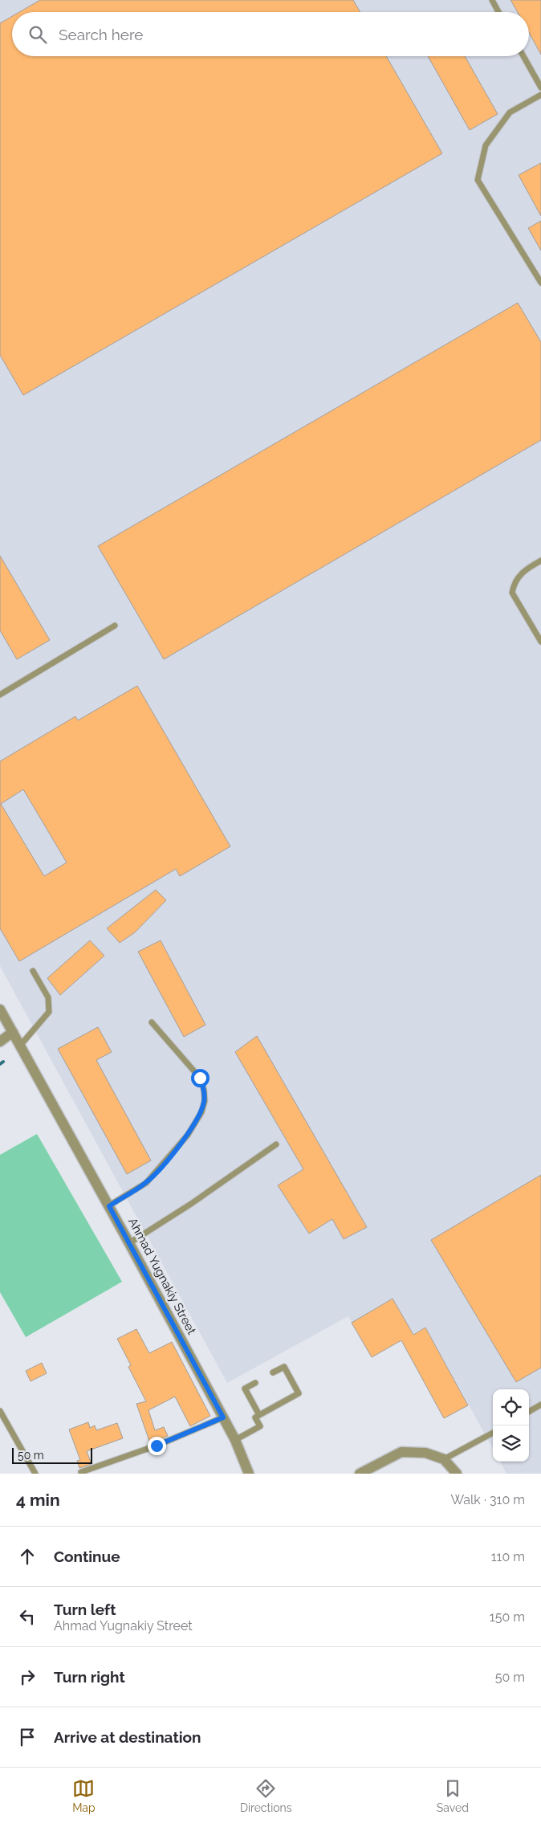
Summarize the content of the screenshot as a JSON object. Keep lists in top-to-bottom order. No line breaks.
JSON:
{"streets":{"street":["Ahmad Yugnakiy Street"]},"scale_bar":"50 m","page":{"search":"Search here","scale":"50 m","heading":["4 min","Walk · 310 m"],"list":[["Continue","110 m"],["Turn left","Ahmad Yugnakiy Street","150 m"],["Turn right","50 m"],"Arrive at destination"],"nav":["Map","Directions","Saved"]}}
